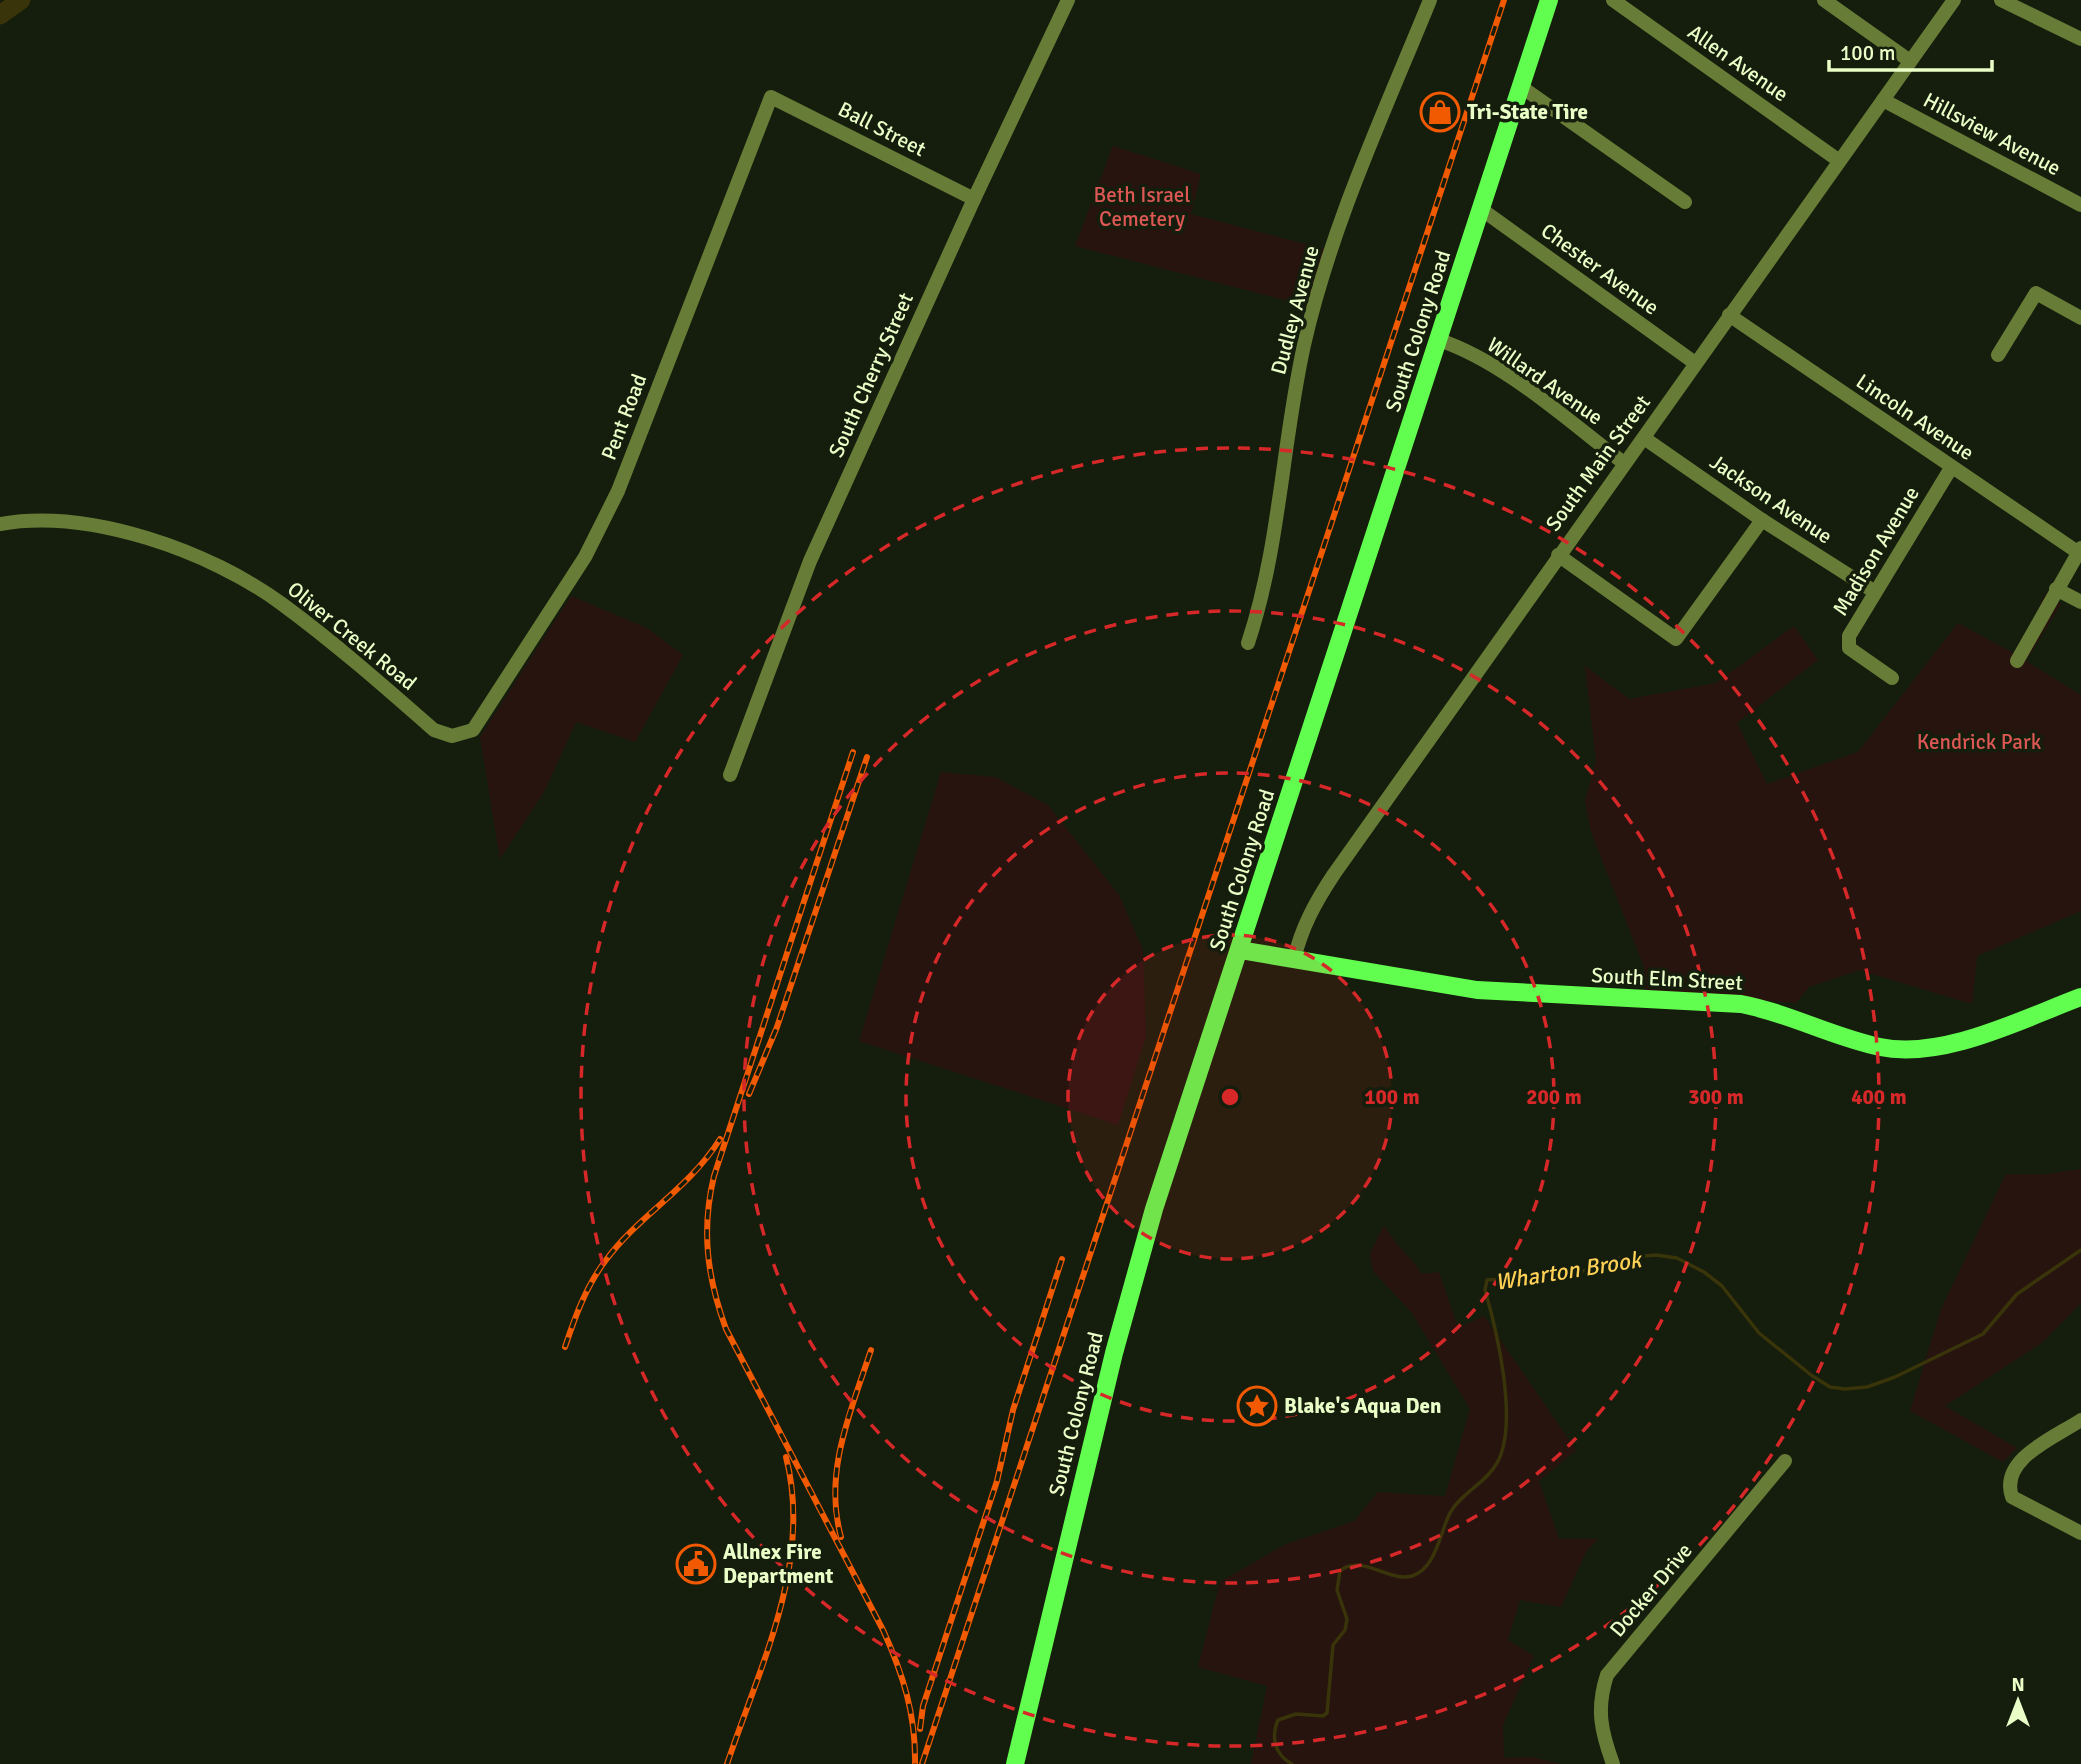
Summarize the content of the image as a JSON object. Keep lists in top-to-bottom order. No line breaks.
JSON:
{"streets":{"main road":["South Colony Road","South Elm Street"],"street":["Allen Avenue","Ball Street","Hillsview Avenue","Chester Avenue","Dudley Avenue","South Cherry Street","Willard Avenue","Pent Road","Lincoln Avenue","South Main Street","Jackson Avenue","Madison Avenue","Oliver Creek Road","Docker Drive"]},"crossings":[["Allen Avenue","South Main Street"],["Ball Street","South Cherry Street"],["Ball Street","Pent Road"],["Hillsview Avenue","South Main Street"],["Chester Avenue","South Colony Road"],["Chester Avenue","South Main Street"],["South Colony Road","Willard Avenue"],["South Colony Road","South Elm Street"],["Willard Avenue","South Main Street"],["Pent Road","Oliver Creek Road"],["Lincoln Avenue","South Main Street"],["Lincoln Avenue","Madison Avenue"],["South Main Street","Jackson Avenue"],["South Main Street","South Elm Street"],["Jackson Avenue","Madison Avenue"]],"water":["Wharton Brook"],"parks":["Beth Israel Cemetery","Kendrick Park"],"places":{"shop":["Tri-State Tire"],"place":["Blake's Aqua Den"],"public building":["Allnex Fire Department"]},"scale_bar":"100 m","north":"top","rings":["100 m","200 m","300 m","400 m"]}
